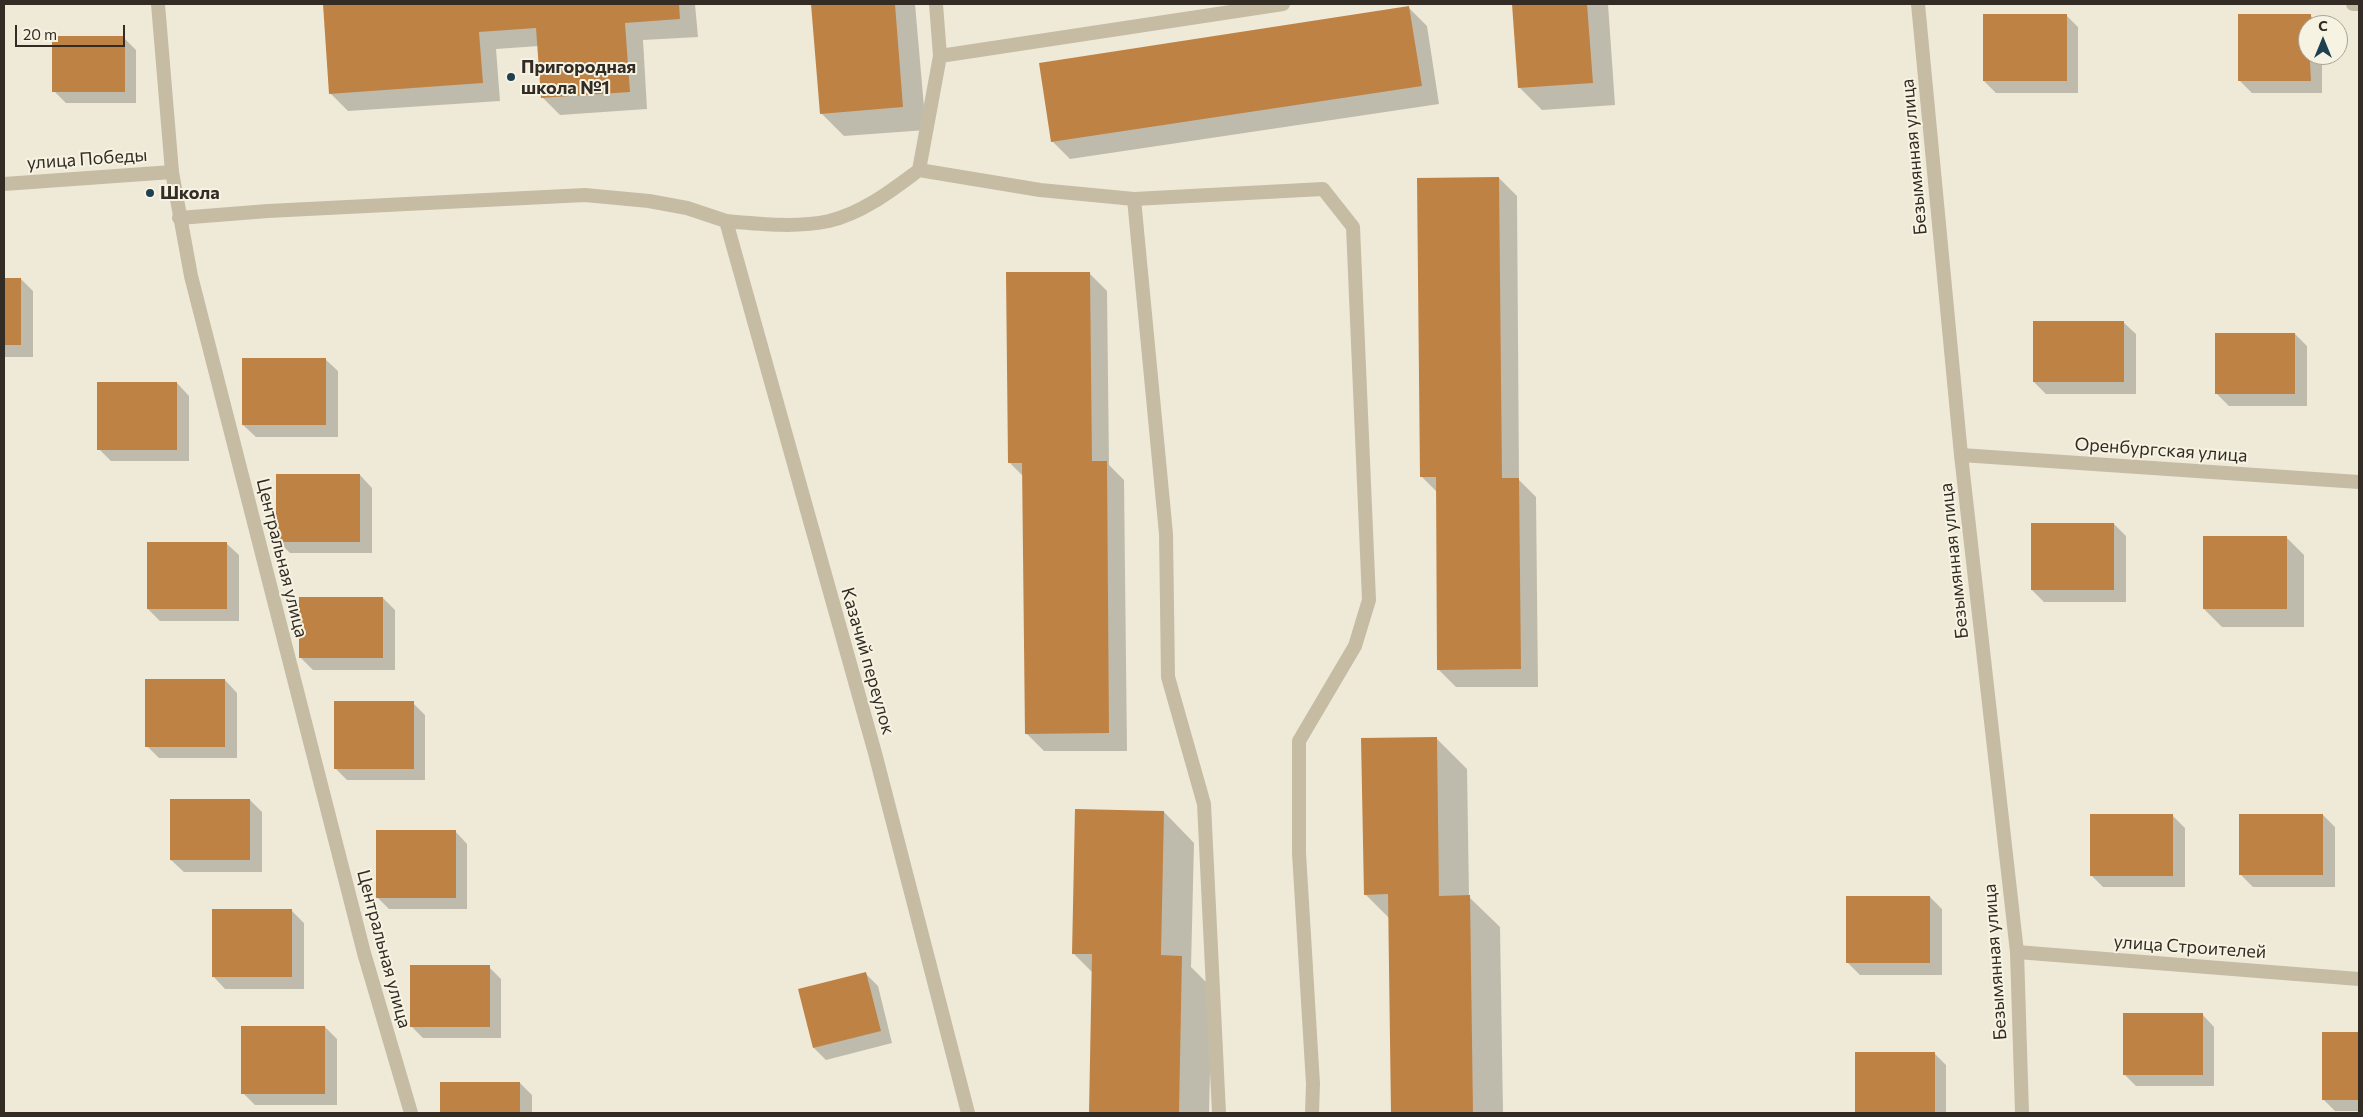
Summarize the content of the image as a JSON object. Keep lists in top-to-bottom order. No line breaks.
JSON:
{"streets":{"street":["Безымянная улица","улица Победы","Оренбургская улица","Центральная улица","Казачий переулок","улица Строителей"]},"crossings":[["Безымянная улица","Оренбургская улица"],["Безымянная улица","улица Строителей"],["улица Победы","Центральная улица"]],"places":["Пригородная школа №1","Школа"],"scale_bar":"20 m","north":"top"}
